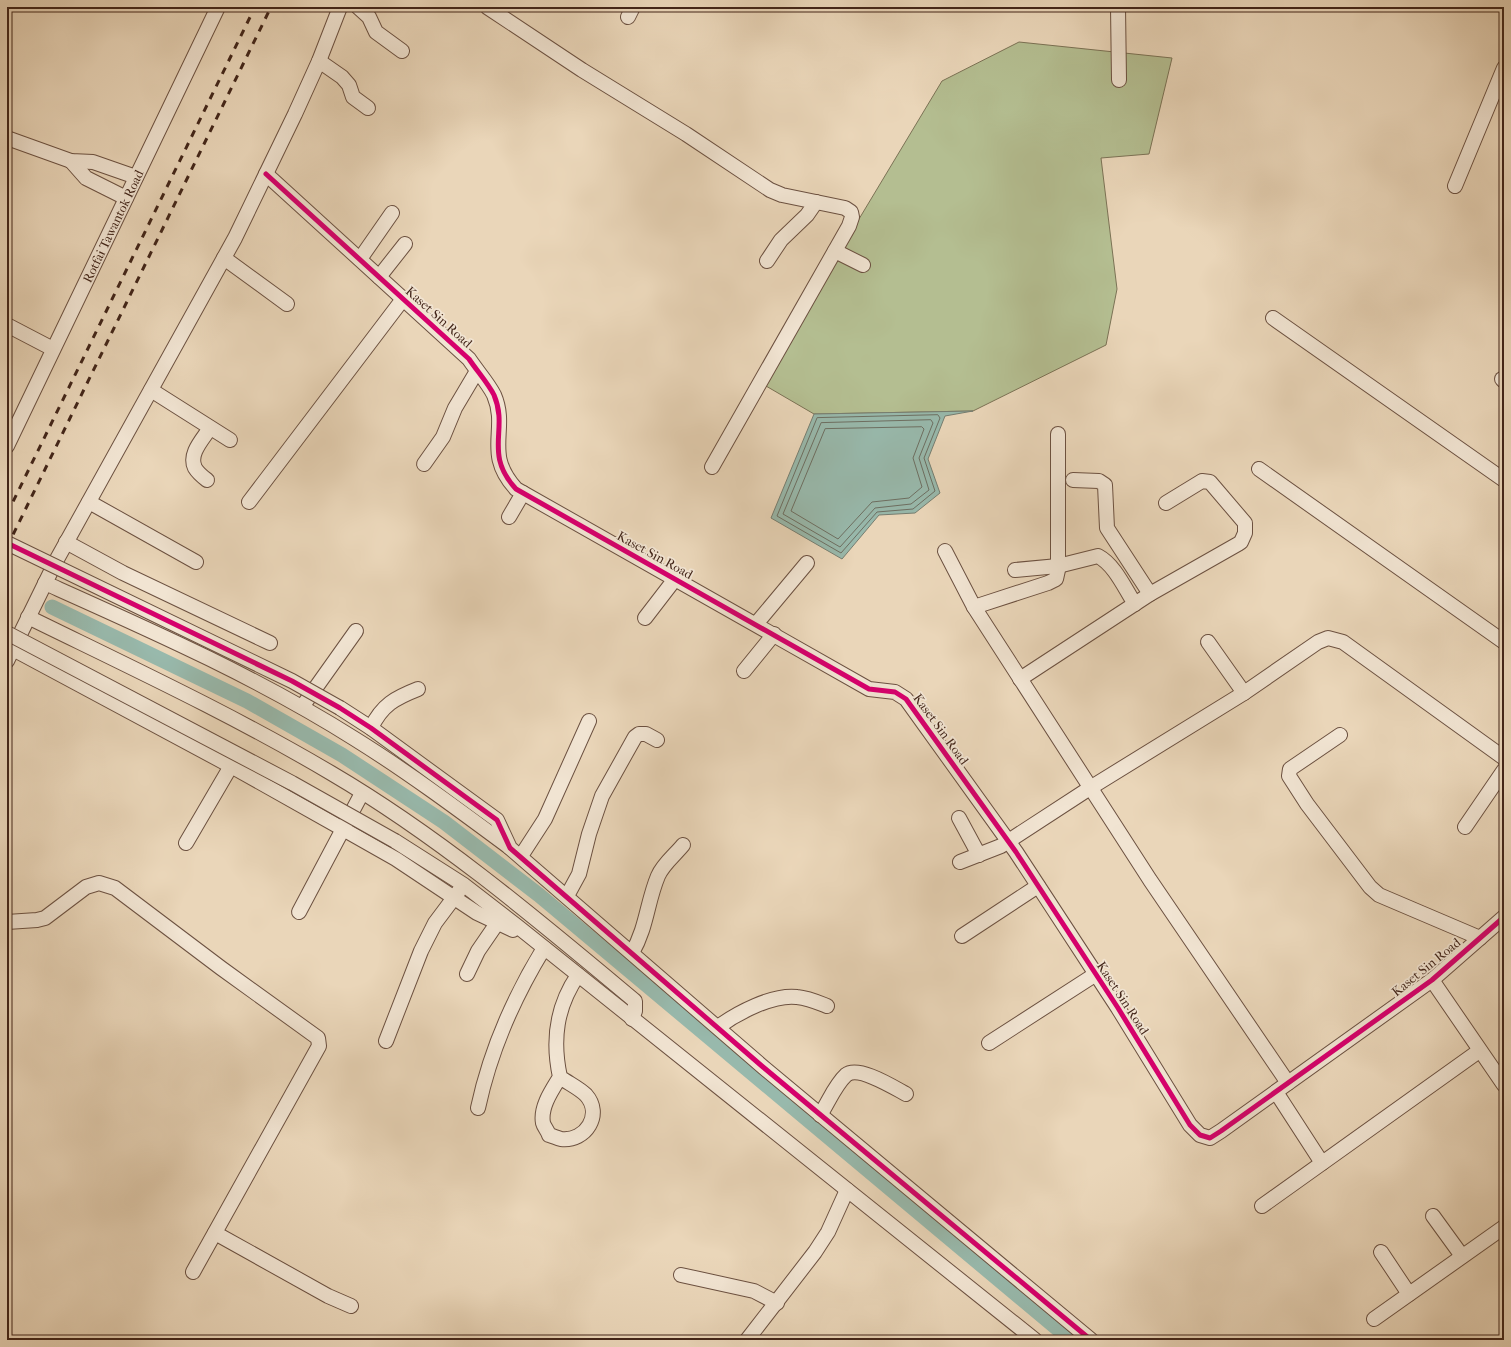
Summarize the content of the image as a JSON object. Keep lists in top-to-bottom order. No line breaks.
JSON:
{"streets":{"street":["Rotfai Tawantok Road","Kaset Sin Road"]}}
